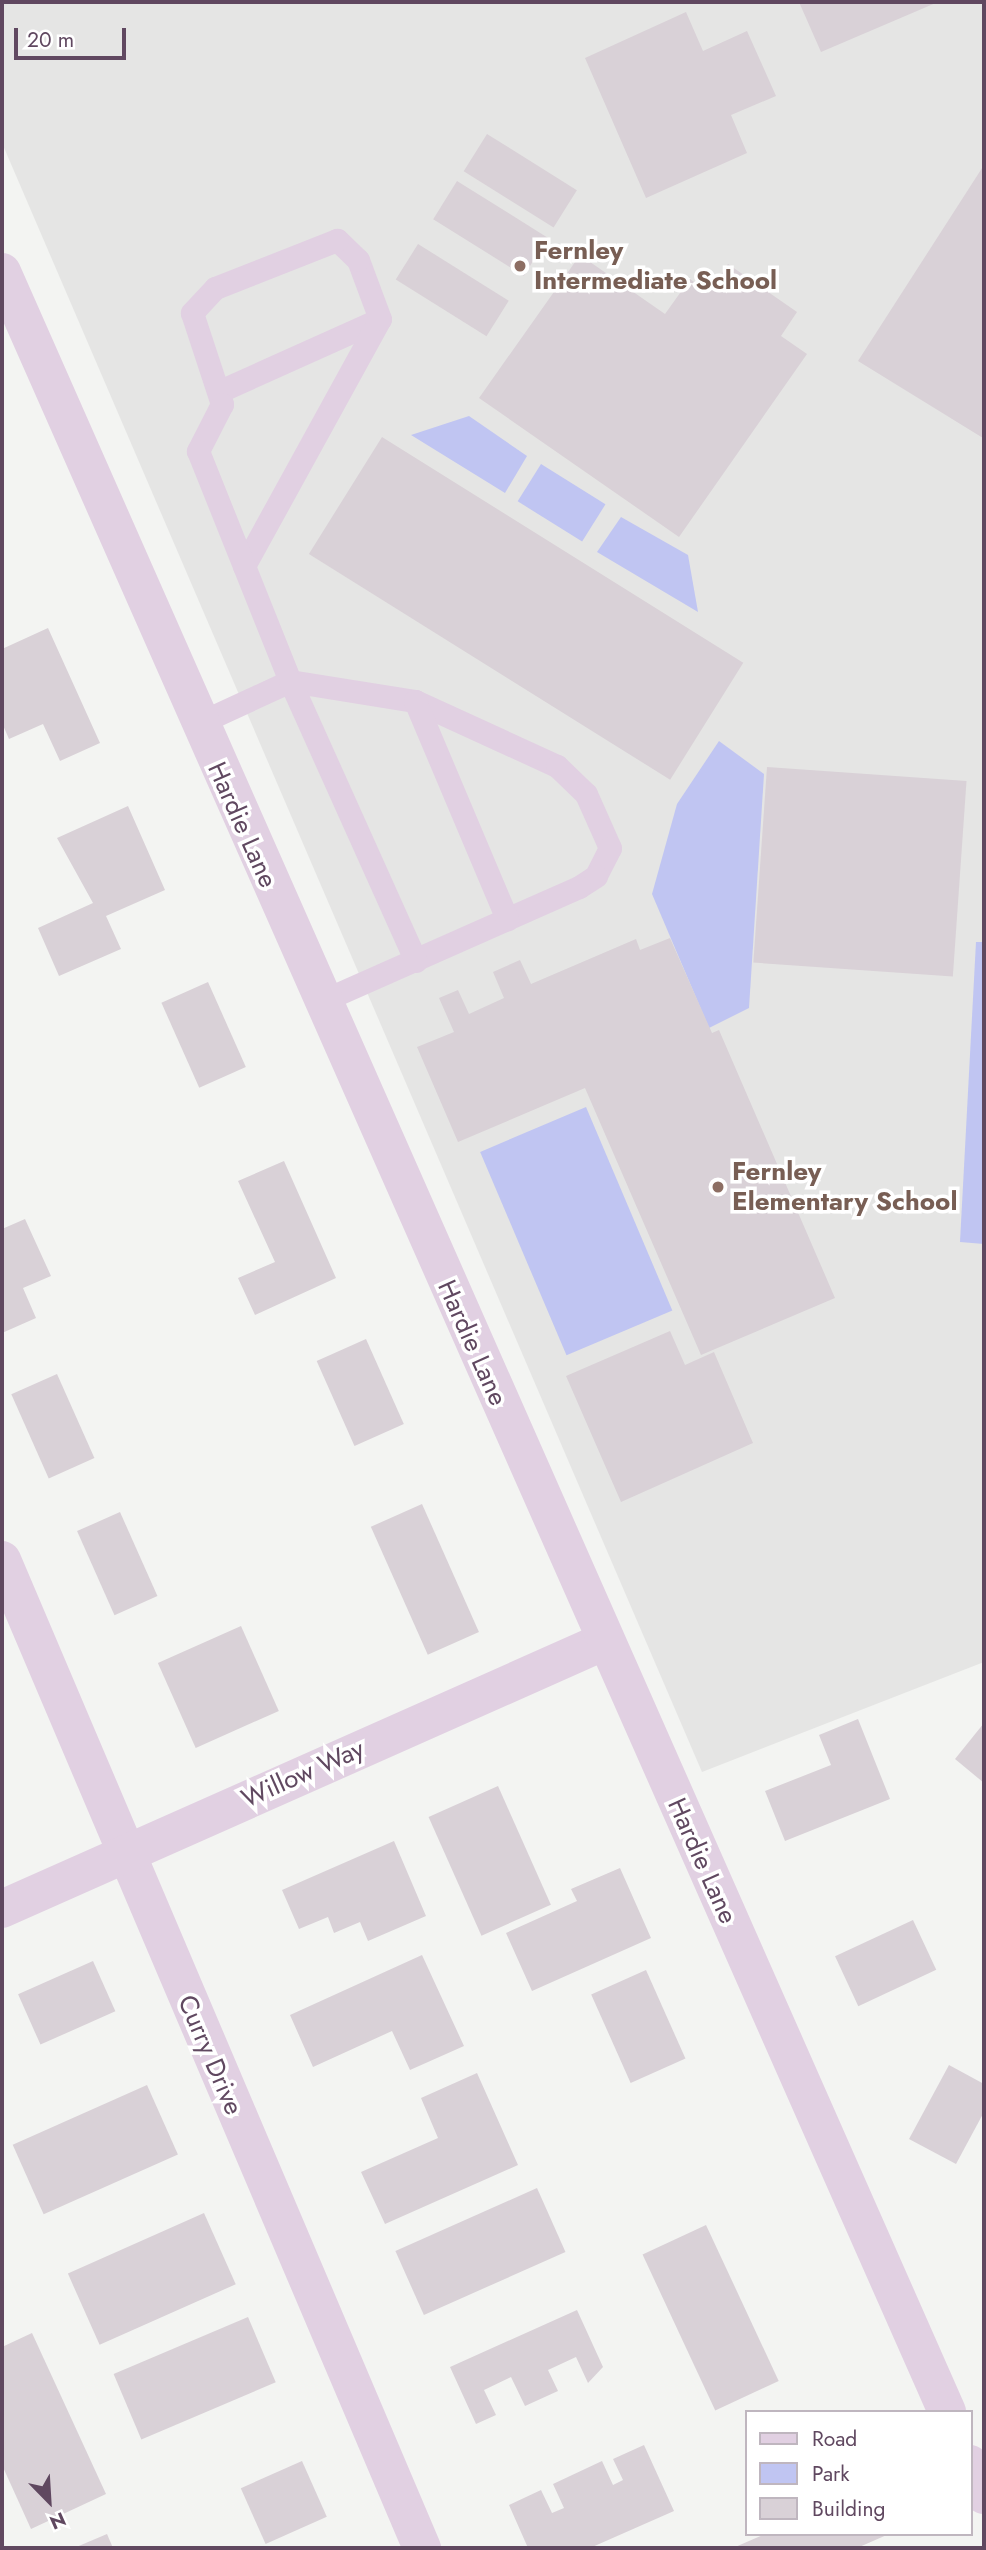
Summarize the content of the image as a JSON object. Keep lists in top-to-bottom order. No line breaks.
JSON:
{"streets":{"street":["Hardie Lane","Willow Way","Curry Drive"]},"crossings":[["Hardie Lane","Willow Way"],["Willow Way","Curry Drive"]],"places":["Fernley Intermediate School","Fernley Elementary School"],"legend":["Road","Park","Building"],"scale_bar":"20 m","north":"bottom right"}
